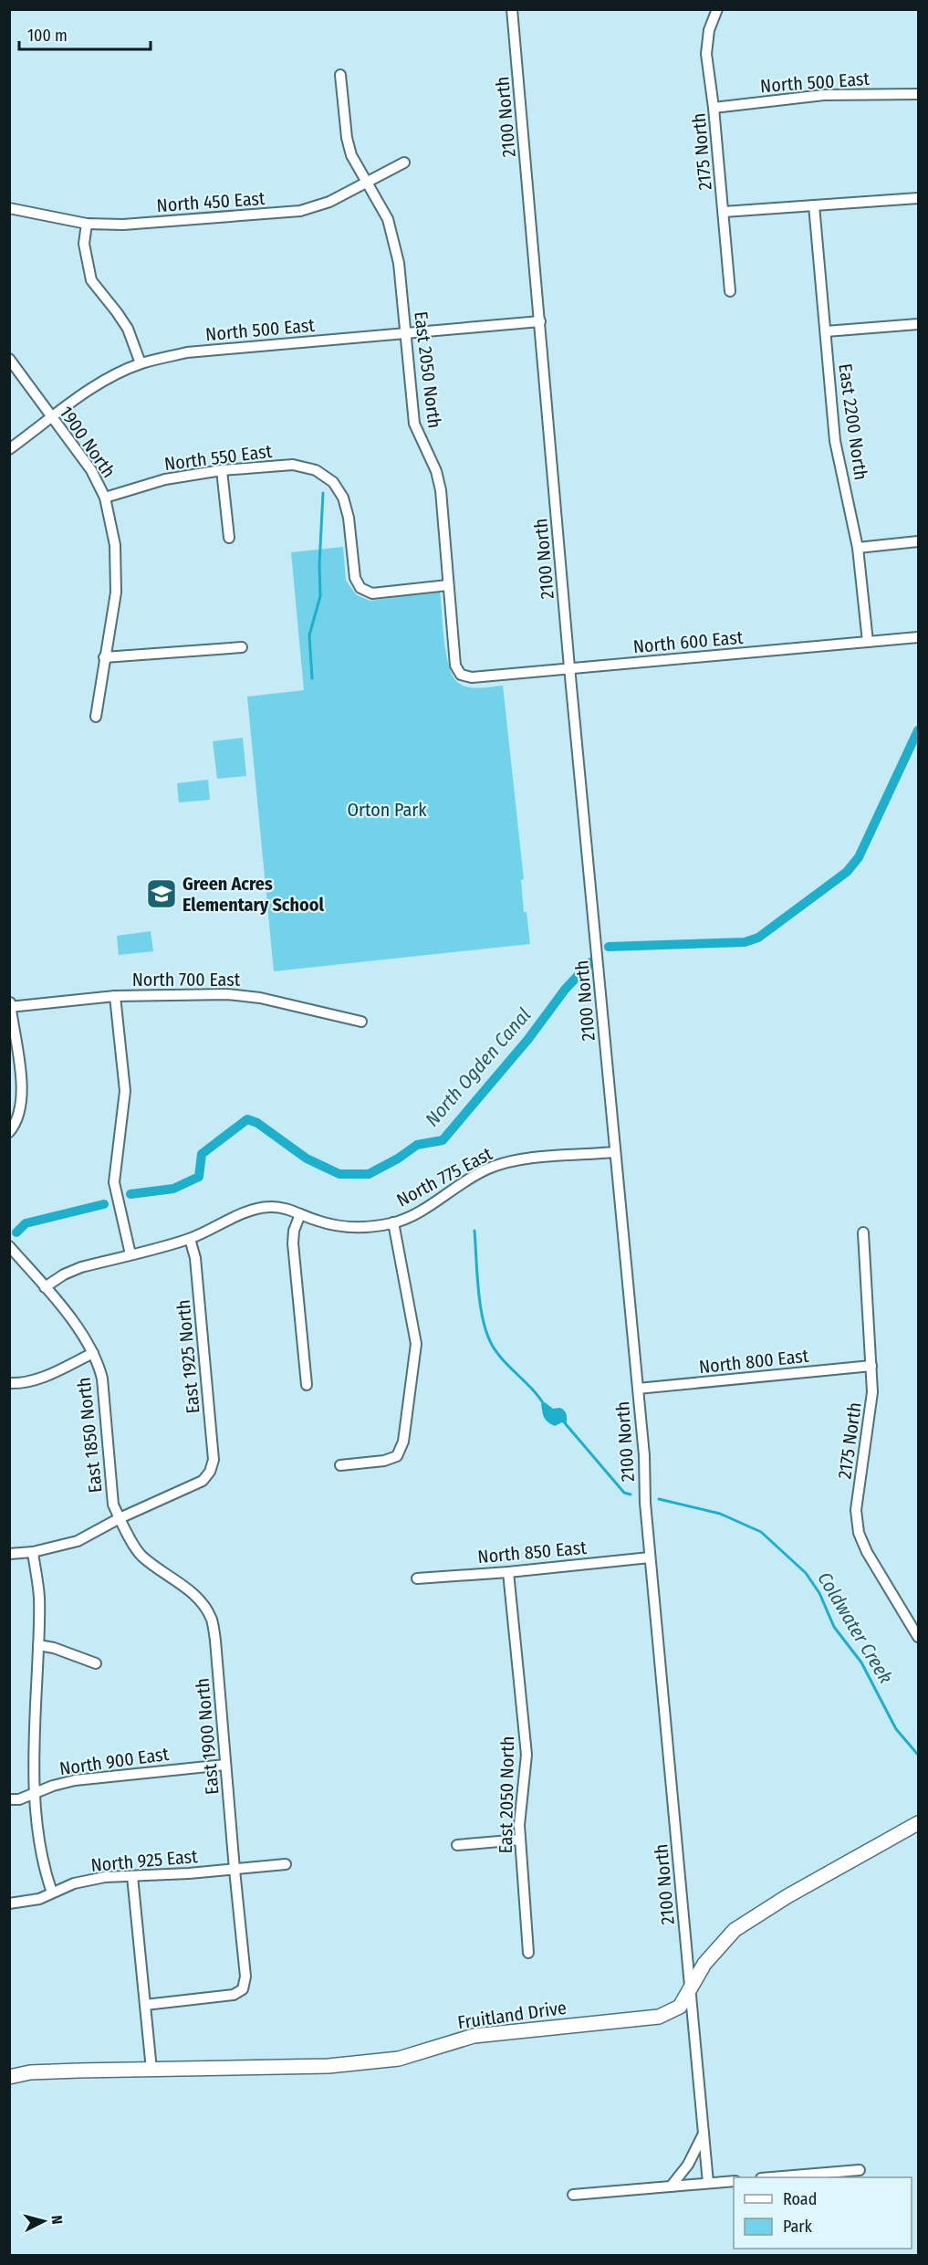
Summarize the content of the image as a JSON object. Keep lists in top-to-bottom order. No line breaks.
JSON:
{"streets":{"street":["North 500 East","2100 North","2175 North","North 450 East","East 2050 North","East 2200 North","1900 North","North 550 East","North 600 East","North 700 East","North 775 East","East 1925 North","North 800 East","East 1850 North","North 850 East","East 1900 North","North 900 East","North 925 East","Fruitland Drive"]},"crossings":[["North 500 East","2100 North"],["North 500 East","2175 North"],["North 500 East","East 2050 North"],["North 500 East","1900 North"],["2100 North","North 600 East"],["2100 North","North 775 East"],["2100 North","North 800 East"],["2100 North","North 850 East"],["2100 North","Fruitland Drive"],["2175 North","North 800 East"],["North 450 East","East 2050 North"],["East 2050 North","North 550 East"],["East 2050 North","North 600 East"],["East 2050 North","North 850 East"],["East 2200 North","North 600 East"],["1900 North","North 550 East"],["North 775 East","East 1925 North"],["North 775 East","East 1850 North"],["East 1925 North","East 1850 North"],["East 1925 North","East 1900 North"],["East 1850 North","East 1900 North"],["East 1900 North","North 900 East"],["East 1900 North","North 925 East"]],"water":["North Ogden Canal","Coldwater Creek"],"parks":["Orton Park"],"places":{"school or university":["Green Acres Elementary School"]},"legend":["Road","Park"],"scale_bar":"100 m","north":"right"}
